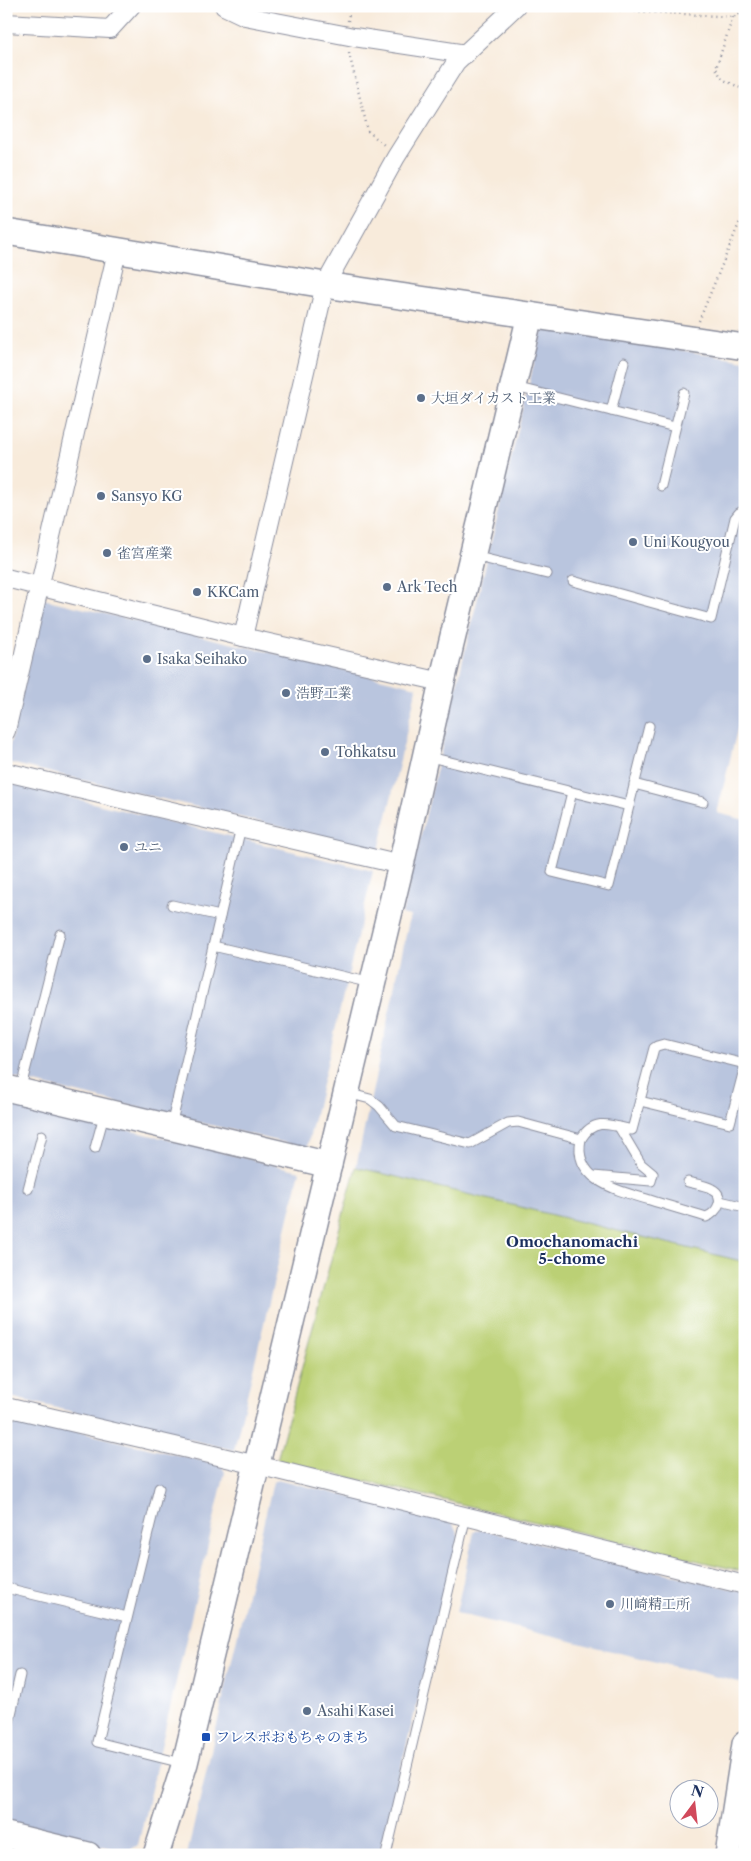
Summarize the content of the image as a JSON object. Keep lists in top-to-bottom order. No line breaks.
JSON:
{"districts":["Omochanomachi 5-chome"],"places":{"other":["大垣ダイカスト工業","Sansyo KG","Uni Kougyou","雀宮産業","Ark Tech","KKCam","Isaka Seihako","浩野工業","Tohkatsu","ユニ","川崎精工所","Asahi Kasei"],"transit":["フレスポおもちゃのまち"]},"north":"top"}
